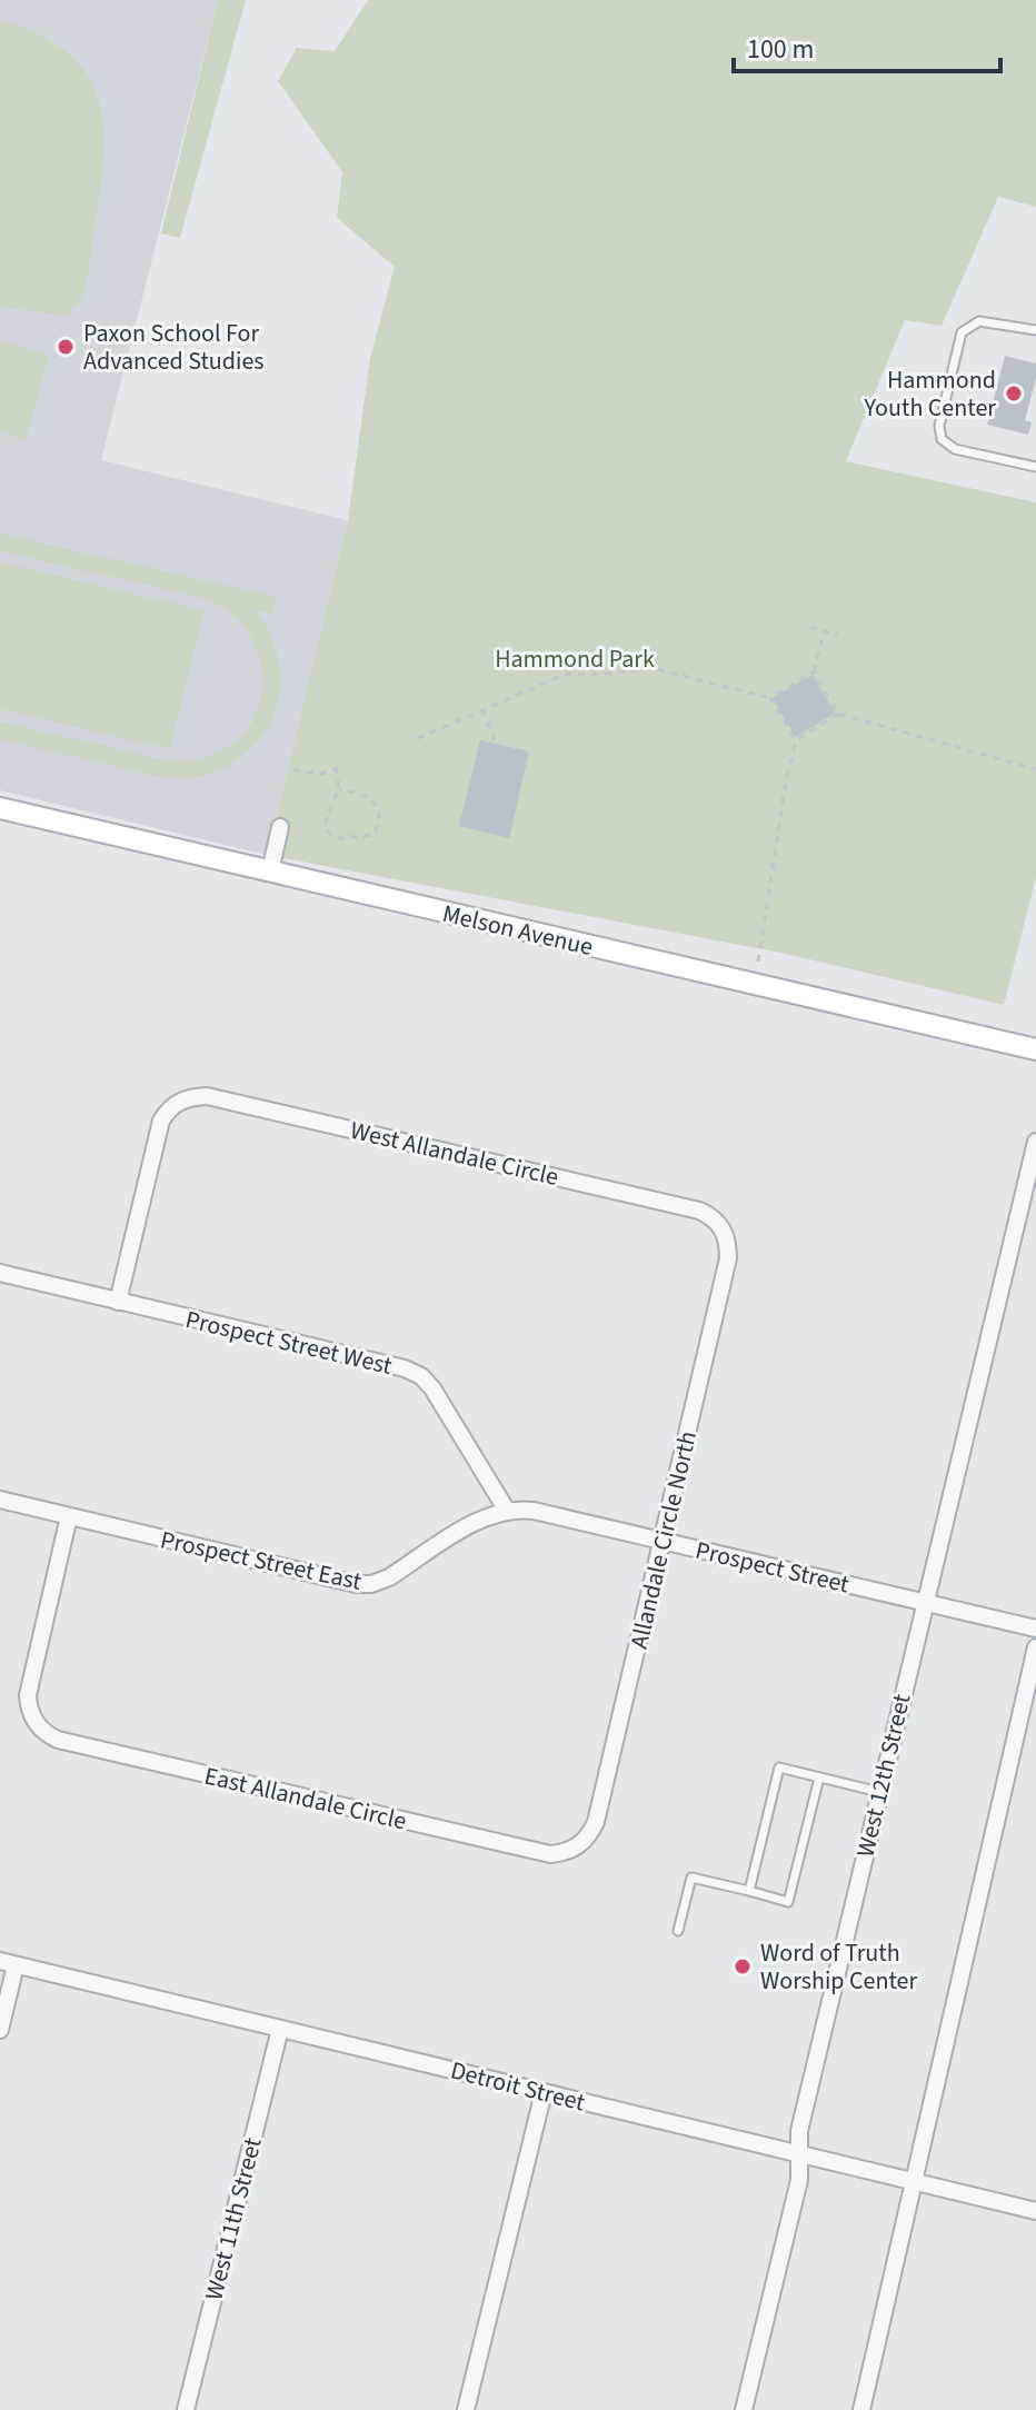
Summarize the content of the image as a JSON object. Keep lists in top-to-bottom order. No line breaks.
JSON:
{"streets":{"street":["Melson Avenue","West Allandale Circle","Prospect Street West","Allandale Circle North","Prospect Street East","Prospect Street","West 12th Street","East Allandale Circle","Detroit Street","West 11th Street"]},"crossings":[["West Allandale Circle","Prospect Street West"],["West Allandale Circle","Allandale Circle North"],["Prospect Street West","Prospect Street East"],["Prospect Street West","Prospect Street"],["Allandale Circle North","Prospect Street"],["Allandale Circle North","East Allandale Circle"],["Prospect Street East","Prospect Street"],["Prospect Street East","East Allandale Circle"],["Prospect Street","West 12th Street"],["West 12th Street","Detroit Street"],["Detroit Street","West 11th Street"]],"parks":["Hammond Park"],"places":["Paxon School For Advanced Studies","Hammond Youth Center","Word of Truth Worship Center"],"scale_bar":"100 m"}
